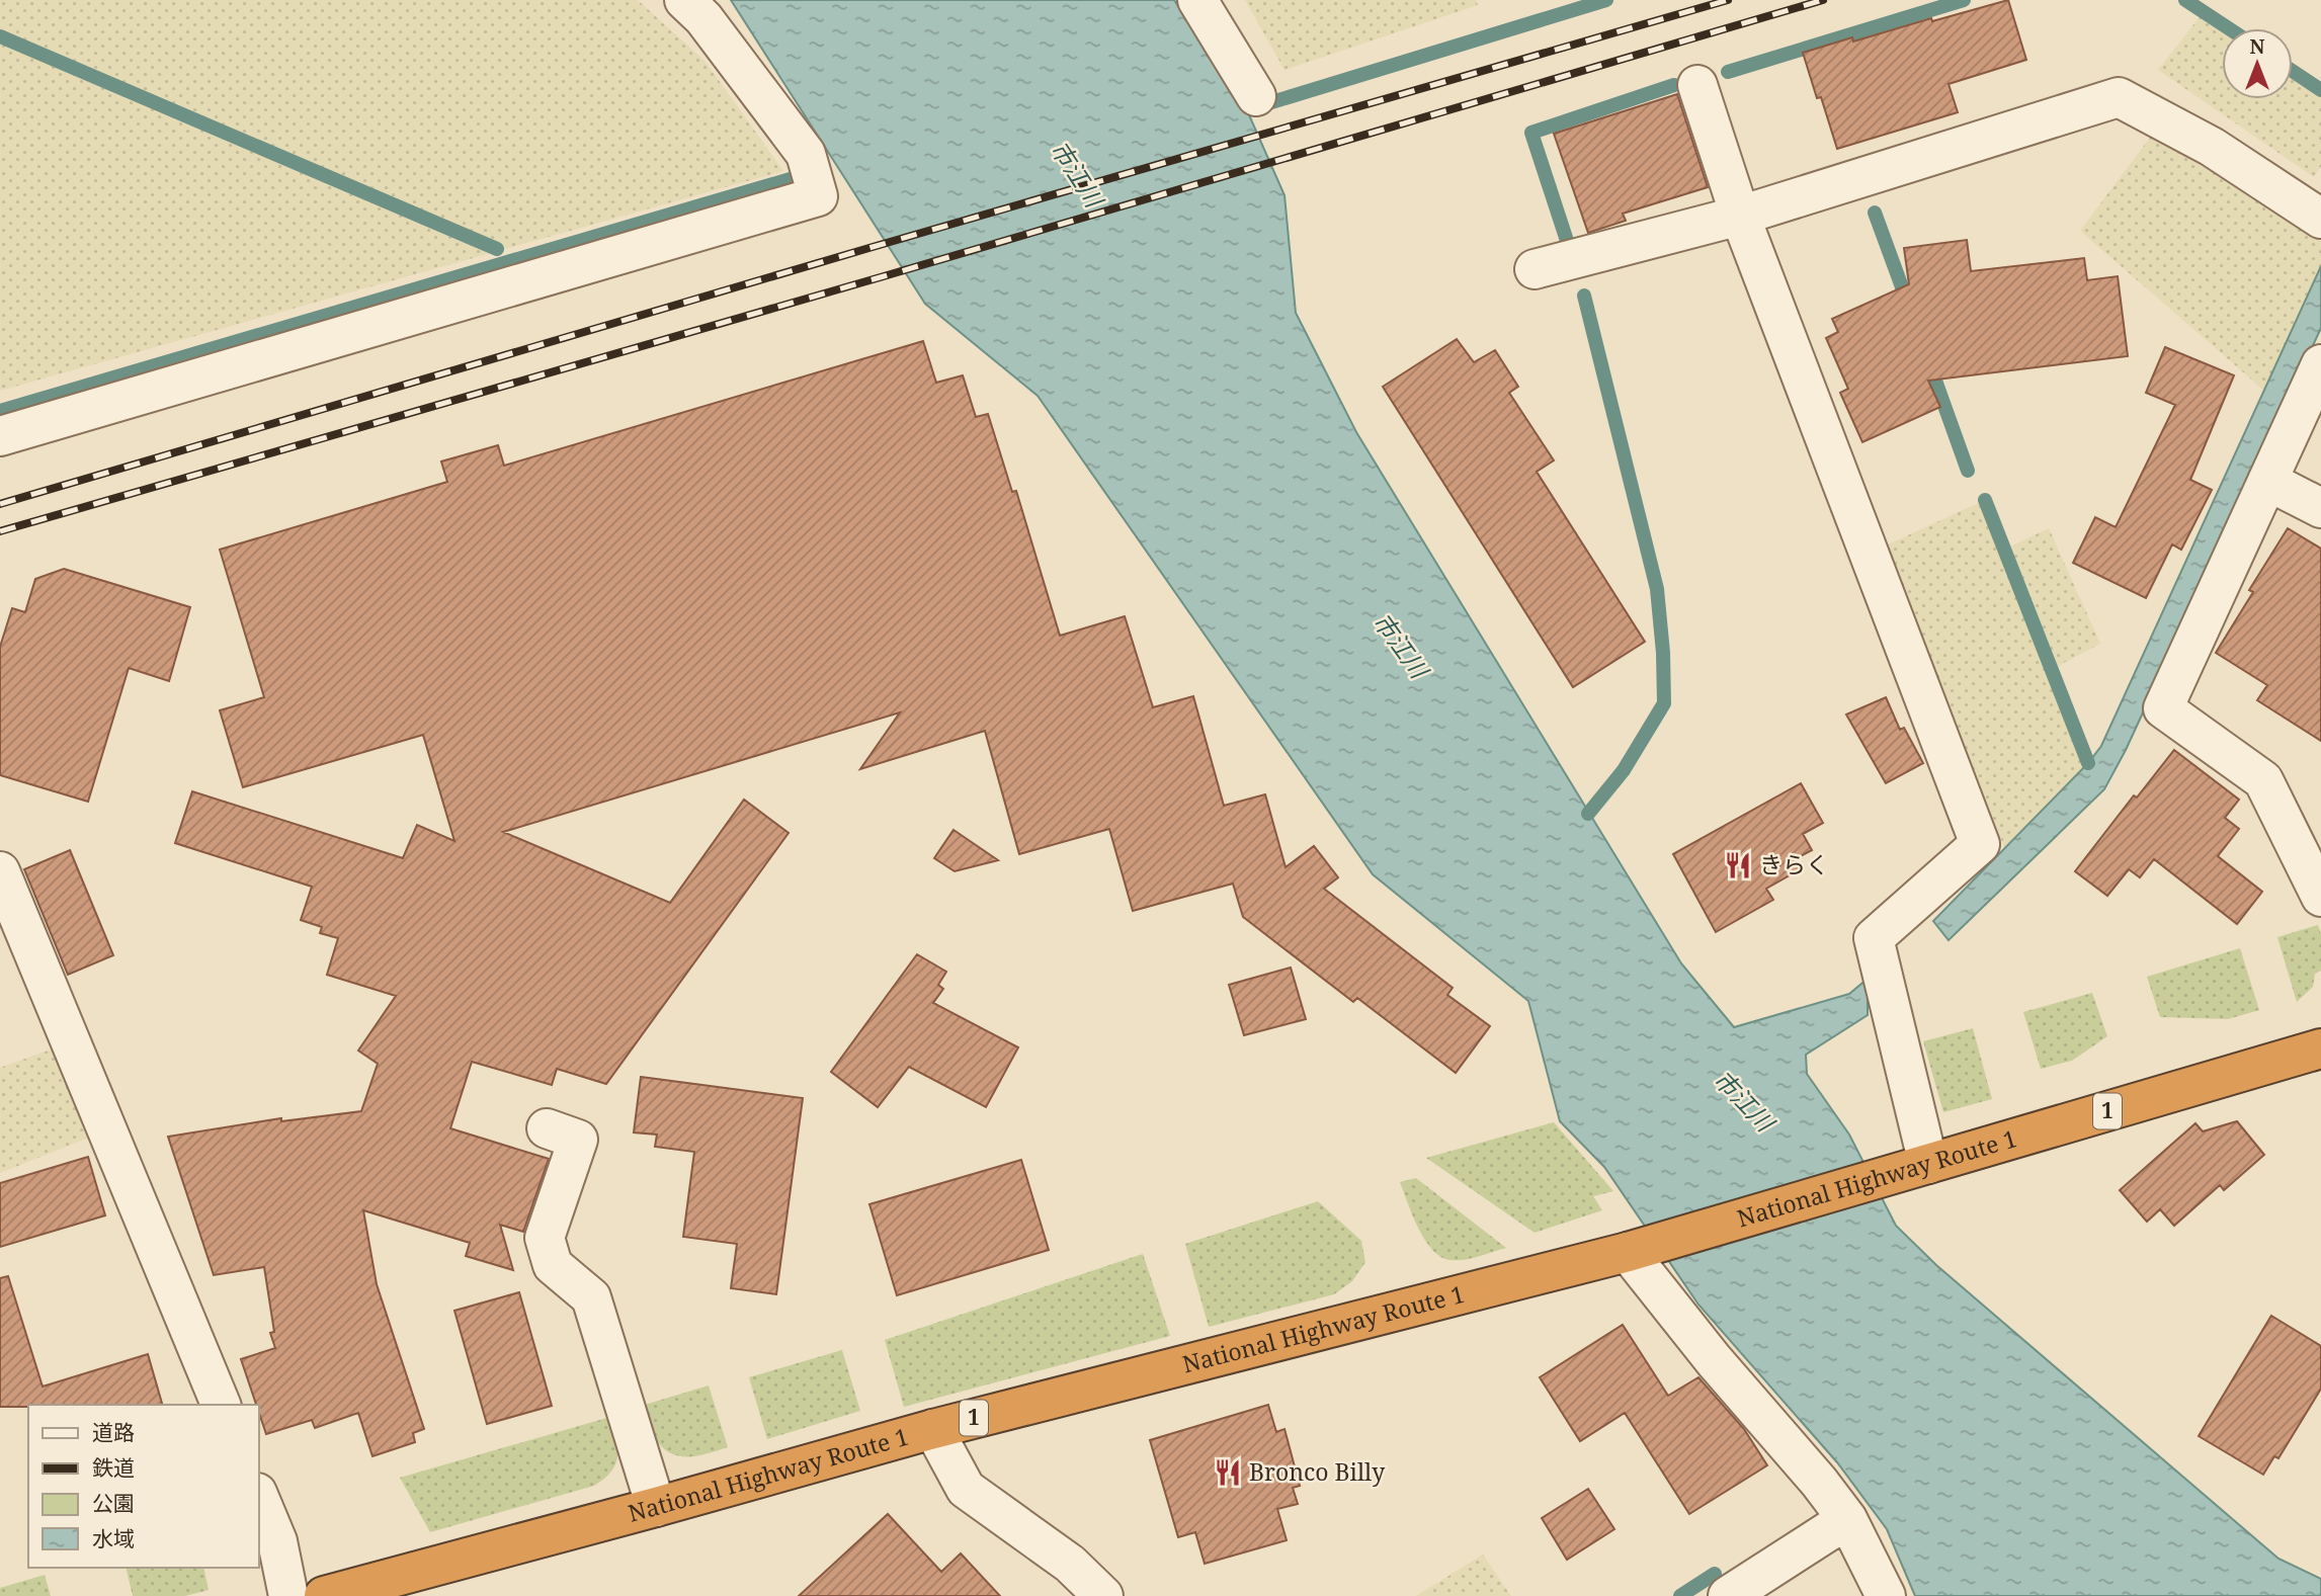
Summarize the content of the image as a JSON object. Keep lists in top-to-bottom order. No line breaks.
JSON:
{"streets":{"highway":["1","National Highway Route 1"]},"water":["市江川"],"places":{"restaurant":["きらく","Bronco Billy"]},"legend":["道路","鉄道","公園","水域"],"north":"top"}
